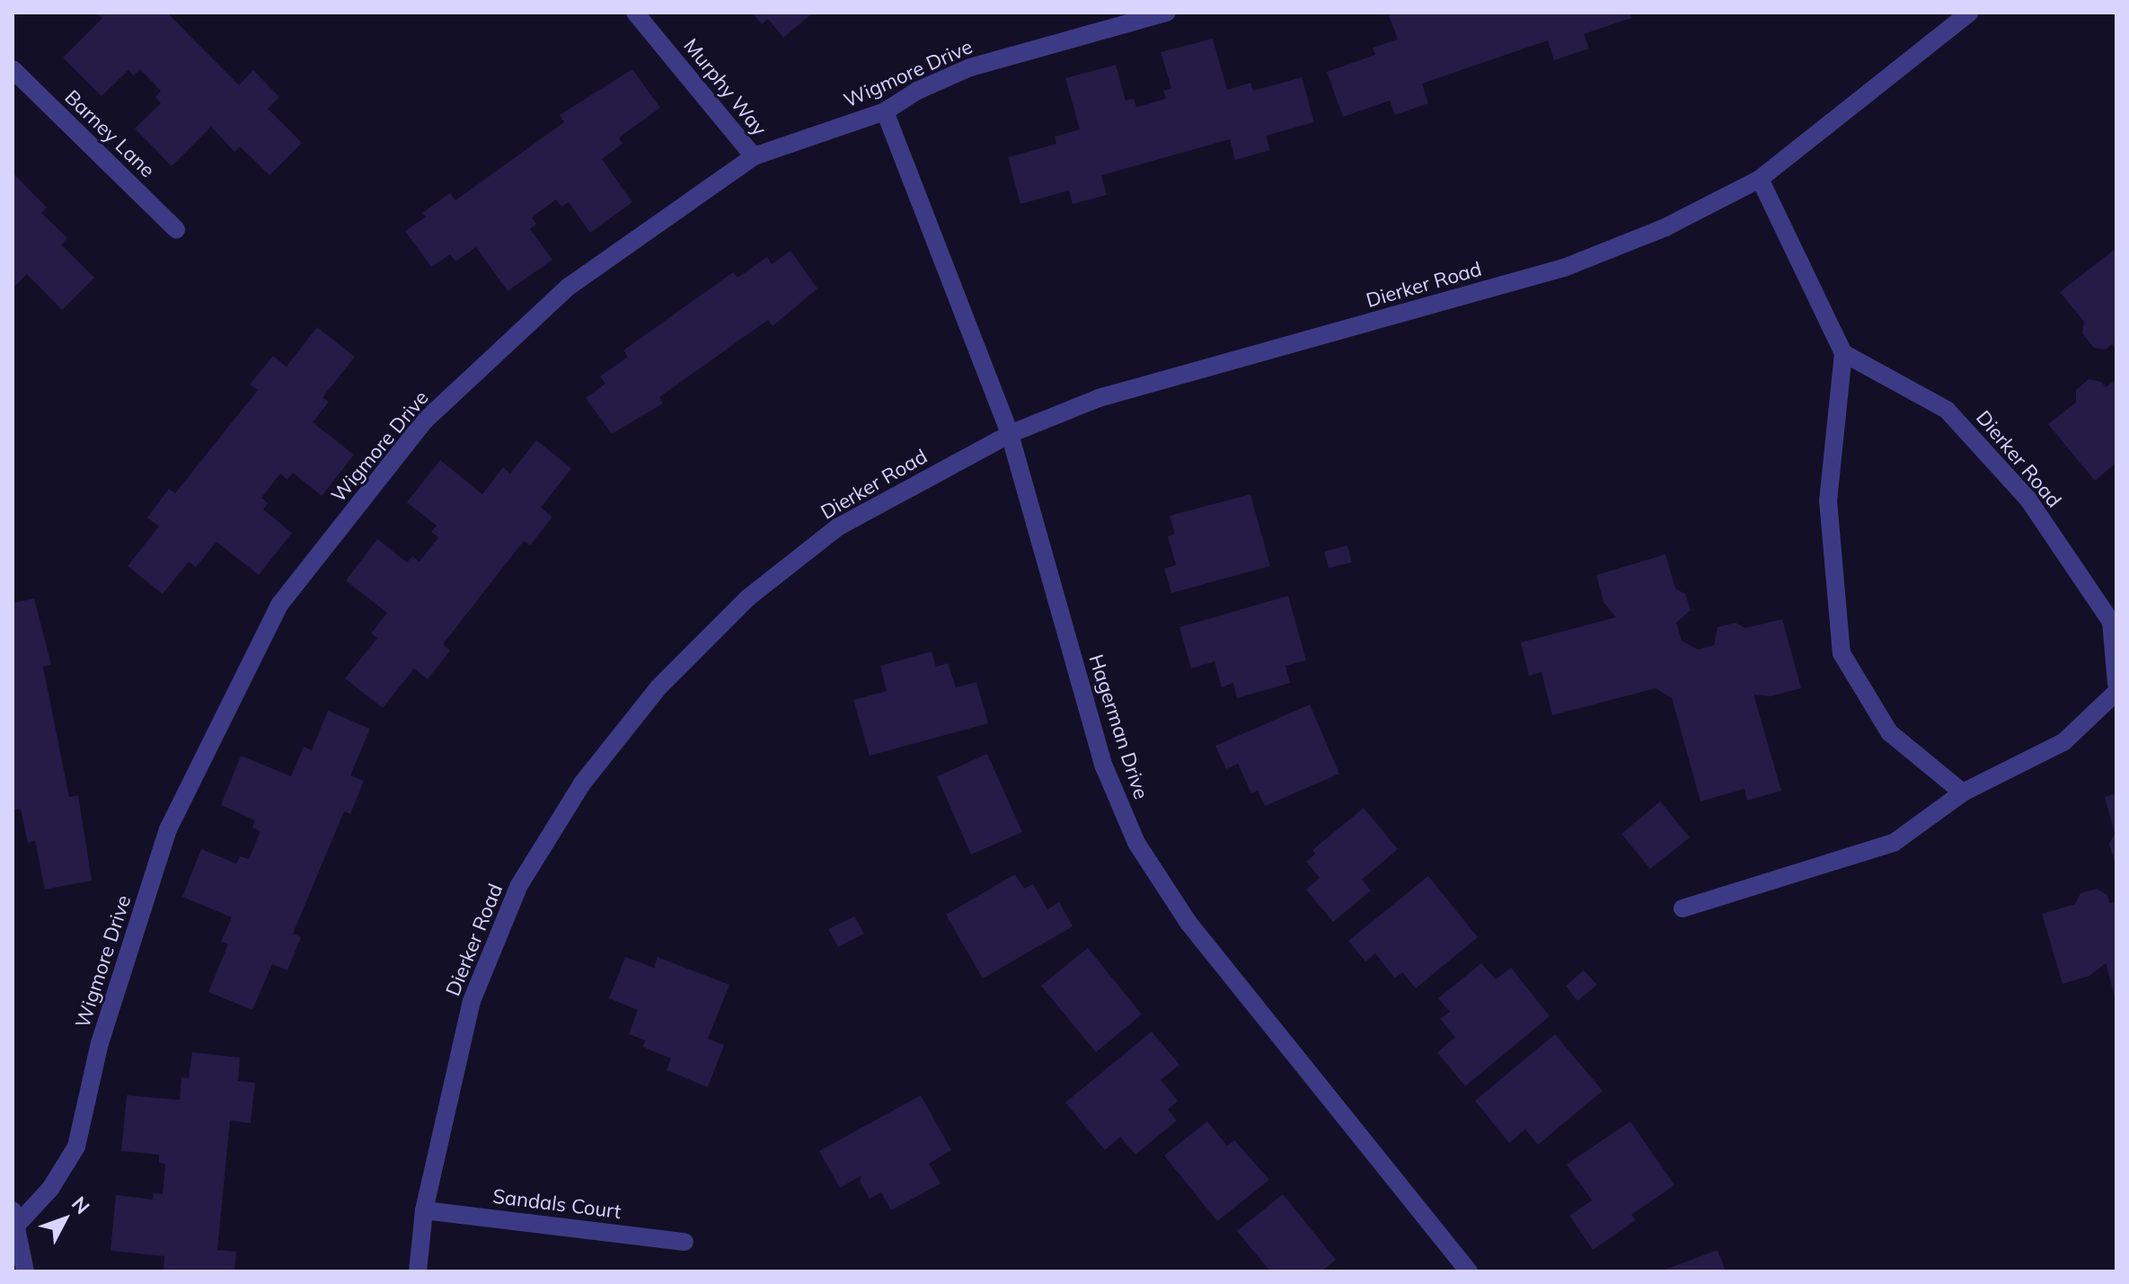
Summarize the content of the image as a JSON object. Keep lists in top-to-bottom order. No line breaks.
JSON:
{"streets":{"street":["Wigmore Drive","Murphy Way","Barney Lane","Dierker Road","Hagerman Drive","Sandals Court"]},"crossings":[["Wigmore Drive","Murphy Way"],["Wigmore Drive","Hagerman Drive"],["Dierker Road","Hagerman Drive"],["Dierker Road","Sandals Court"]],"north":"top right"}
